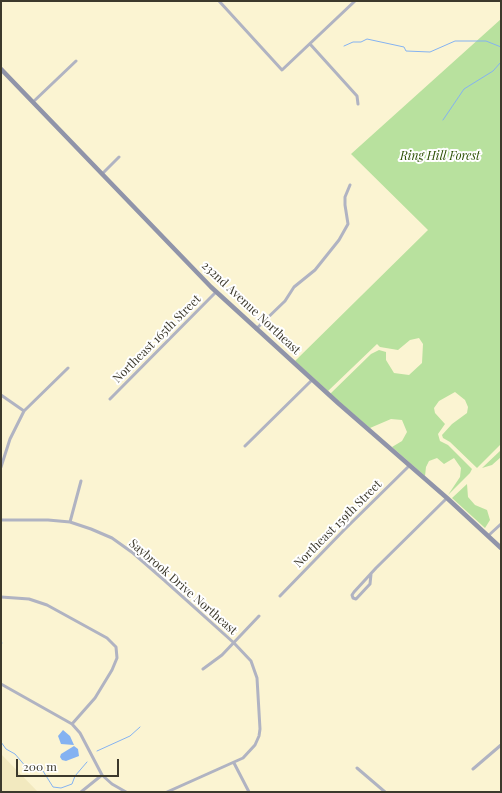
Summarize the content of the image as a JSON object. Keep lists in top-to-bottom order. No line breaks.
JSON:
{"streets":{"street":["232nd Avenue Northeast","Northeast 165th Street","Northeast 159th Street","Saybrook Drive Northeast"]},"crossings":[["232nd Avenue Northeast","Northeast 165th Street"],["232nd Avenue Northeast","Northeast 159th Street"]],"parks":["Ring Hill Forest"],"scale_bar":"200 m"}
